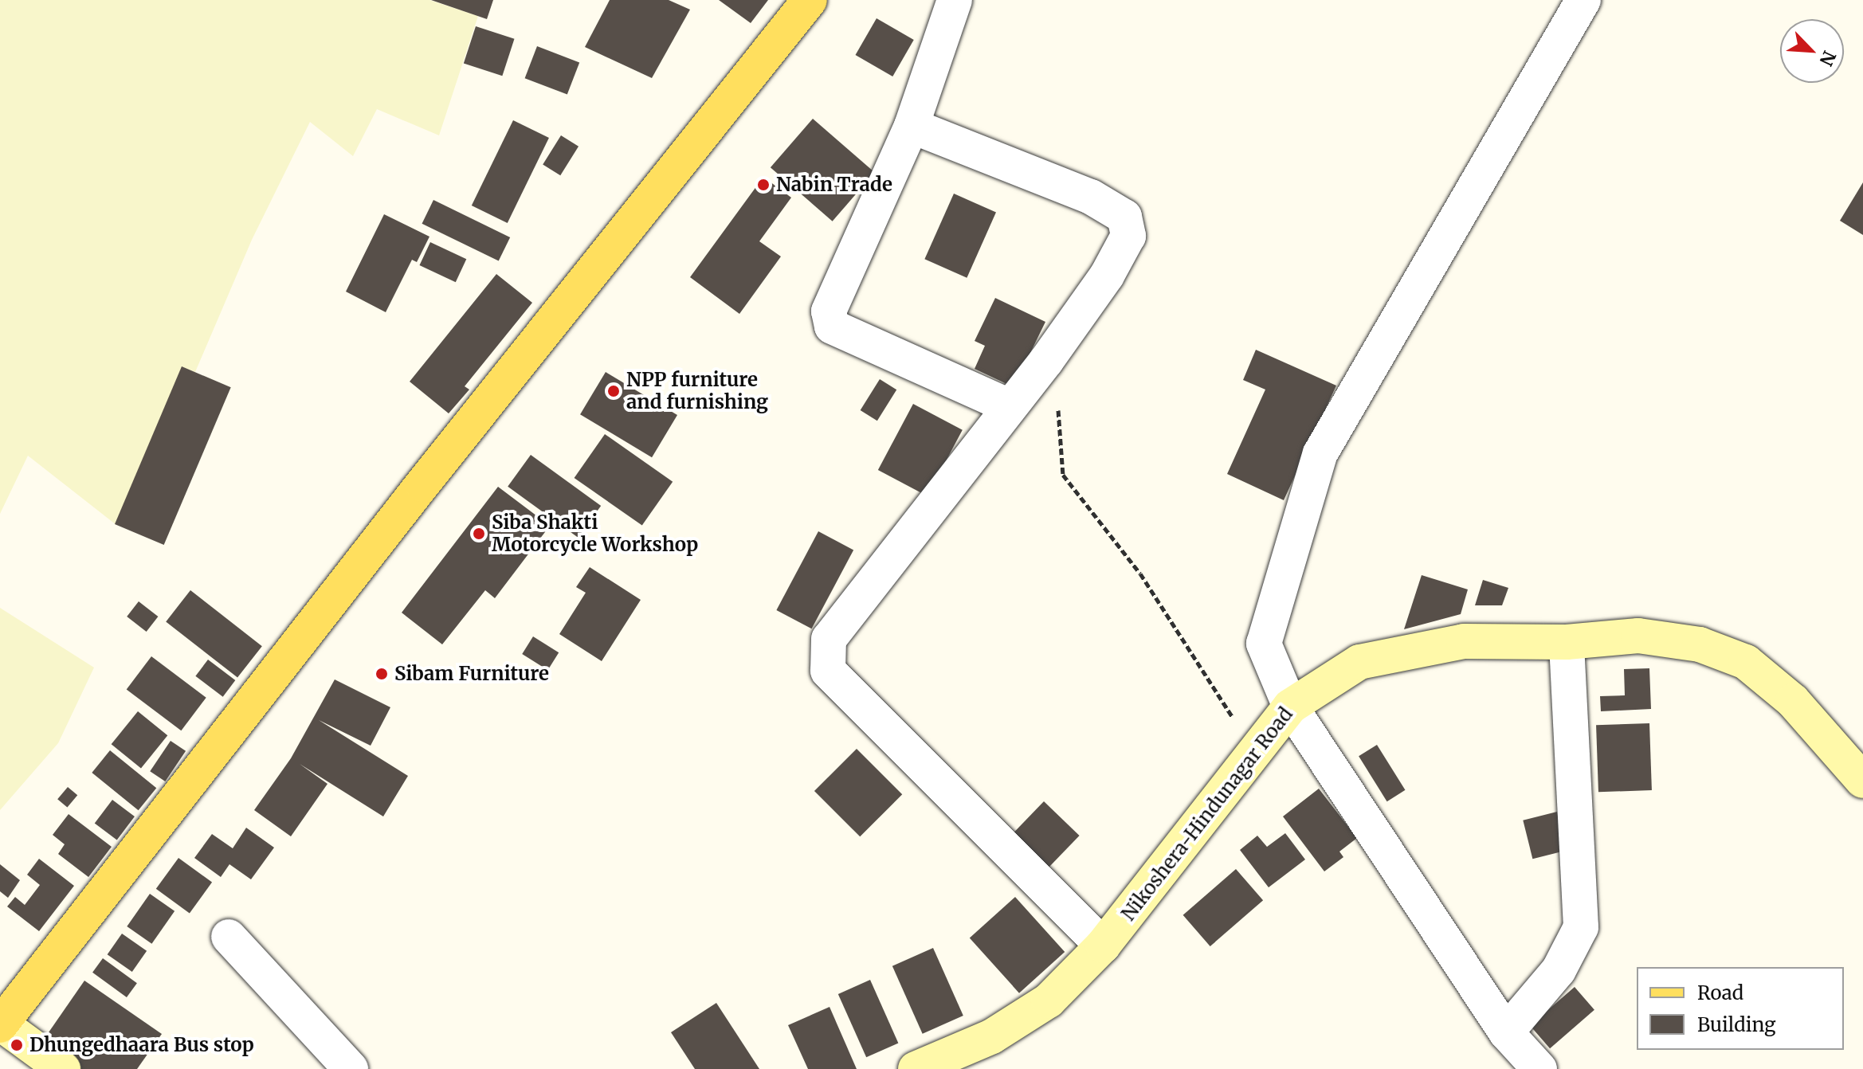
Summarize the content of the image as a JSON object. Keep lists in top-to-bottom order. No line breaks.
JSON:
{"streets":{"main road":["Nikoshera-Hindunagar Road"]},"places":["Nabin Trade","NPP furniture and furnishing","Siba Shakti Motorcycle Workshop","Sibam Furniture","Dhungedhaara Bus stop"],"legend":["Road","Building"],"north":"bottom right"}
